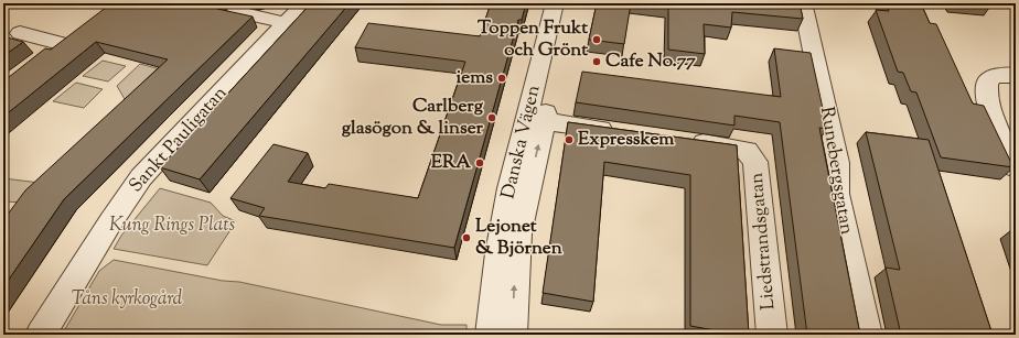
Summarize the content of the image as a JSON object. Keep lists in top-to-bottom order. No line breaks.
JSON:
{"streets":{"street":["Sankt Pauligatan","Danska Vägen","Runebergsgatan","Liedstrandsgatan"]},"parks":["Kung Rings Plats","Tåns kyrkogård"],"places":["Toppen Frukt och Grönt","Cafe No.77","iems","Carlberg glasögon & linser","Expresskem","ERA","Lejonet & Björnen"]}
